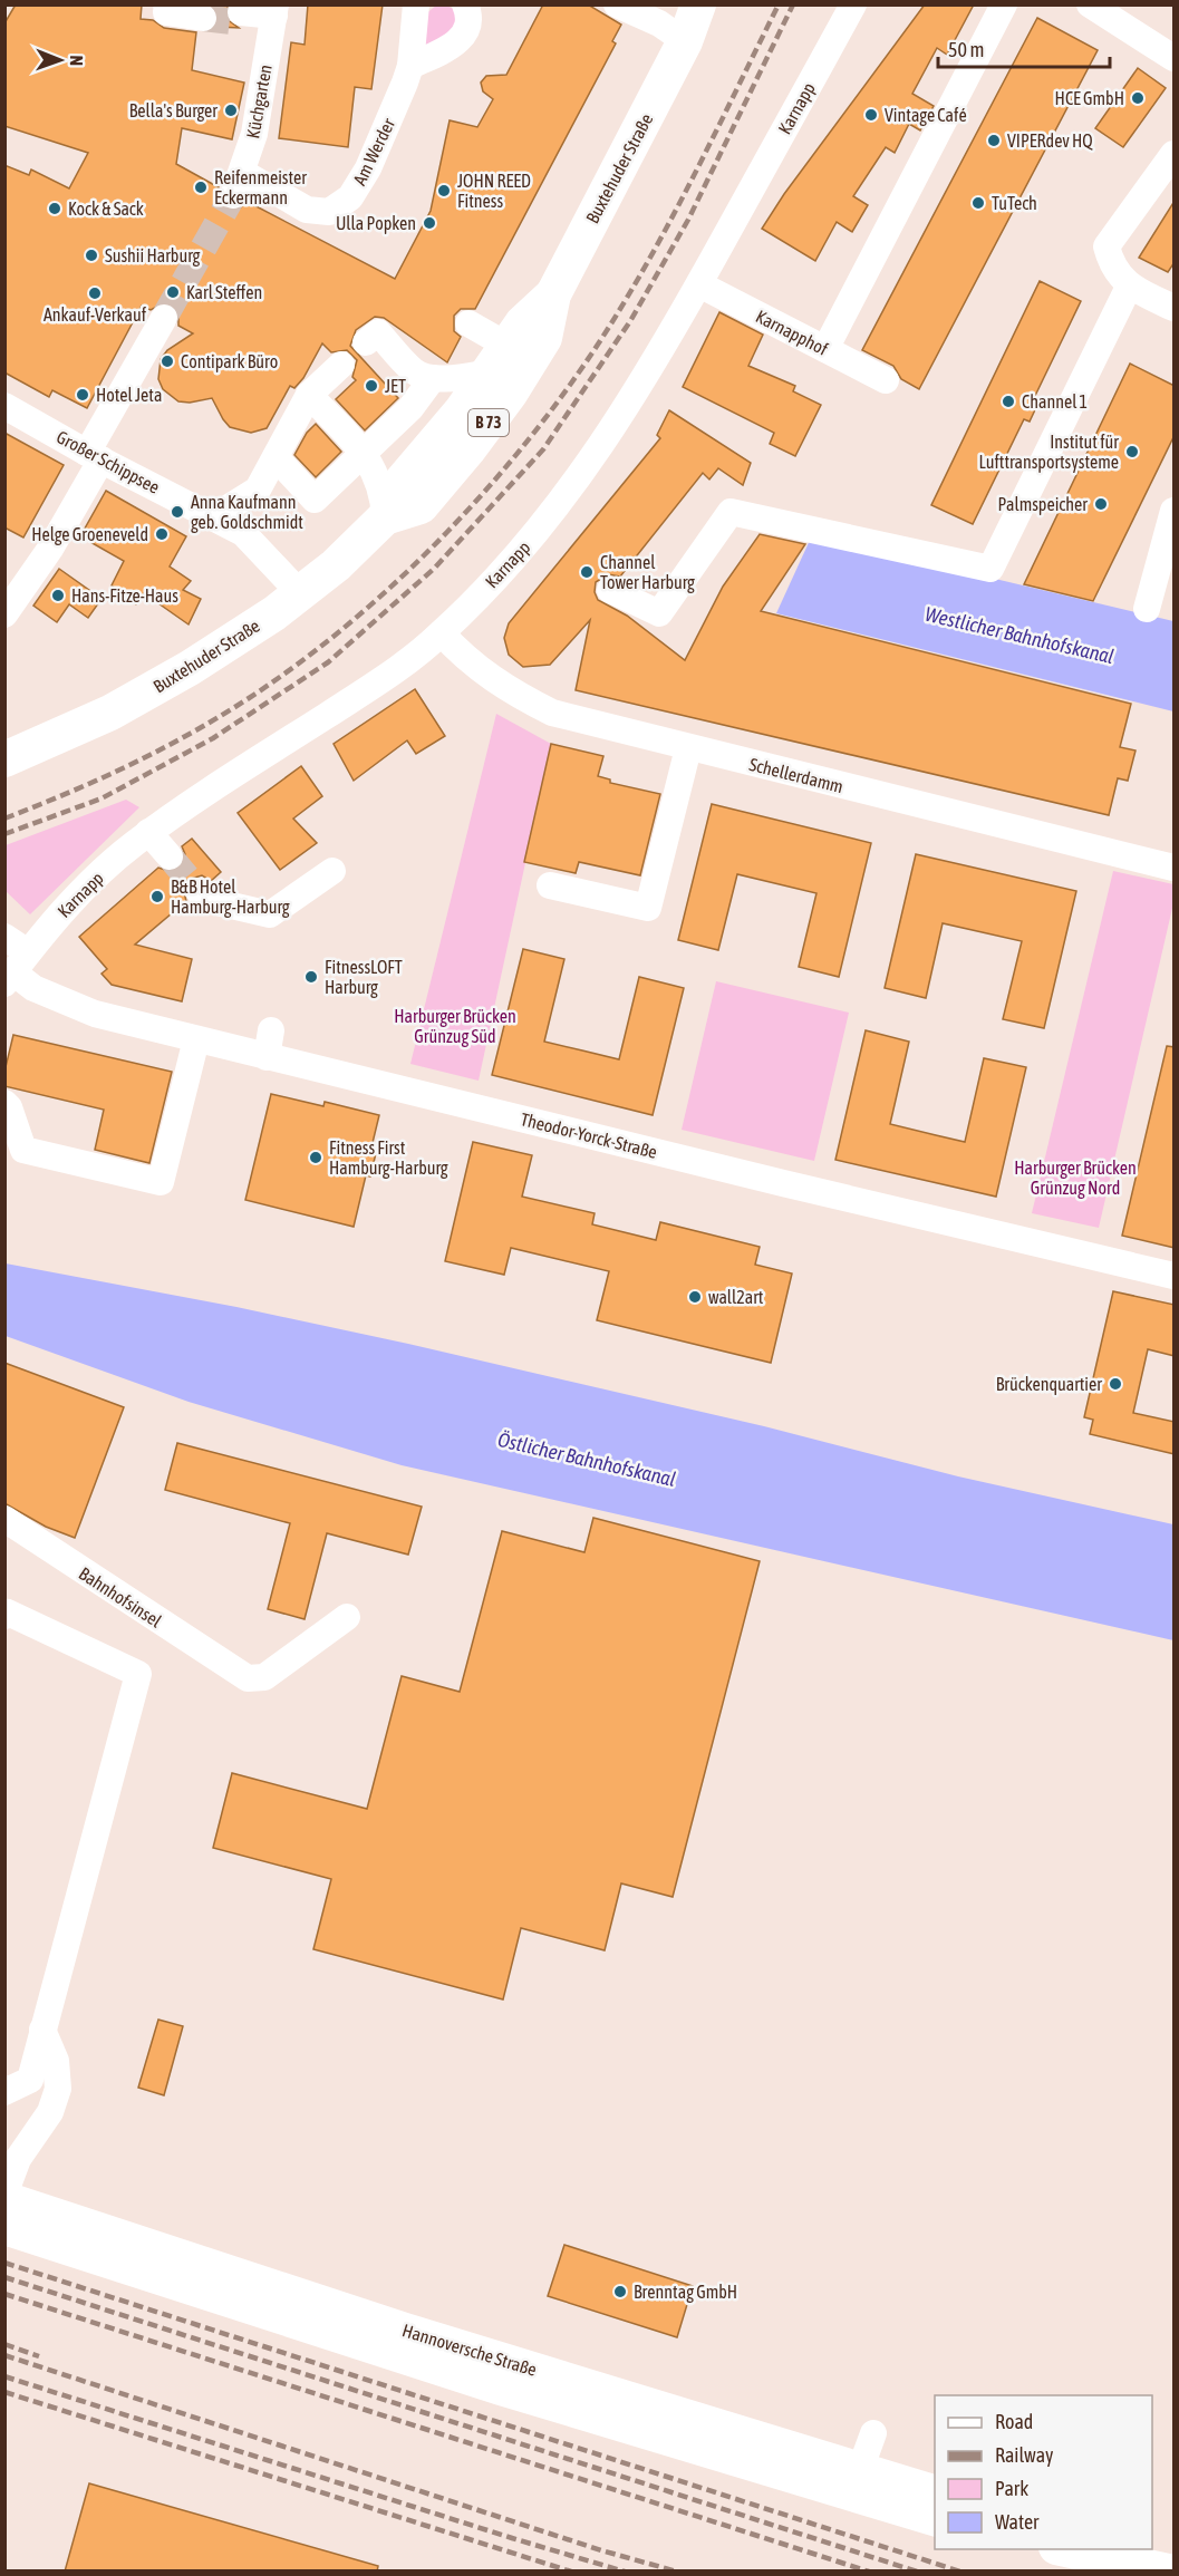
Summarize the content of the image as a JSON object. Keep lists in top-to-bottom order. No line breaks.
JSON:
{"streets":{"main road":["Buxtehuder Straße","B 73","Hannoversche Straße"],"street":["Küchgarten","Karnapp","Am Werder","Karnapphof","Großer Schippsee","Schellerdamm","Theodor-Yorck-Straße","Bahnhofsinsel"]},"crossings":[["Küchgarten","Am Werder"],["Karnapp","Karnapphof"],["Karnapp","Schellerdamm"],["Karnapp","Theodor-Yorck-Straße"],["Buxtehuder Straße","Großer Schippsee"]],"water":["Westlicher Bahnhofskanal","Östlicher Bahnhofskanal"],"parks":["Harburger Brücken Grünzug Süd","Harburger Brücken Grünzug Nord"],"places":["HCE GmbH","Bella's Burger","Vintage Café","VIPERdev HQ","Reifenmeister Eckermann","JOHN REED Fitness","TuTech","Kock & Sack","Ulla Popken","Sushii Harburg","Karl Steffen","Ankauf-Verkauf","Contipark Büro","JET","Hotel Jeta","Channel 1","Institut für Lufttransportsysteme","Palmspeicher","Anna Kaufmann geb. Goldschmidt","Helge Groeneveld","Channel Tower Harburg","Hans-Fitze-Haus","B&B Hotel Hamburg-Harburg","FitnessLOFT Harburg","Fitness First Hamburg-Harburg","wall2art","Brückenquartier","Brenntag GmbH"],"legend":["Road","Railway","Park","Water"],"scale_bar":"50 m","north":"right"}
